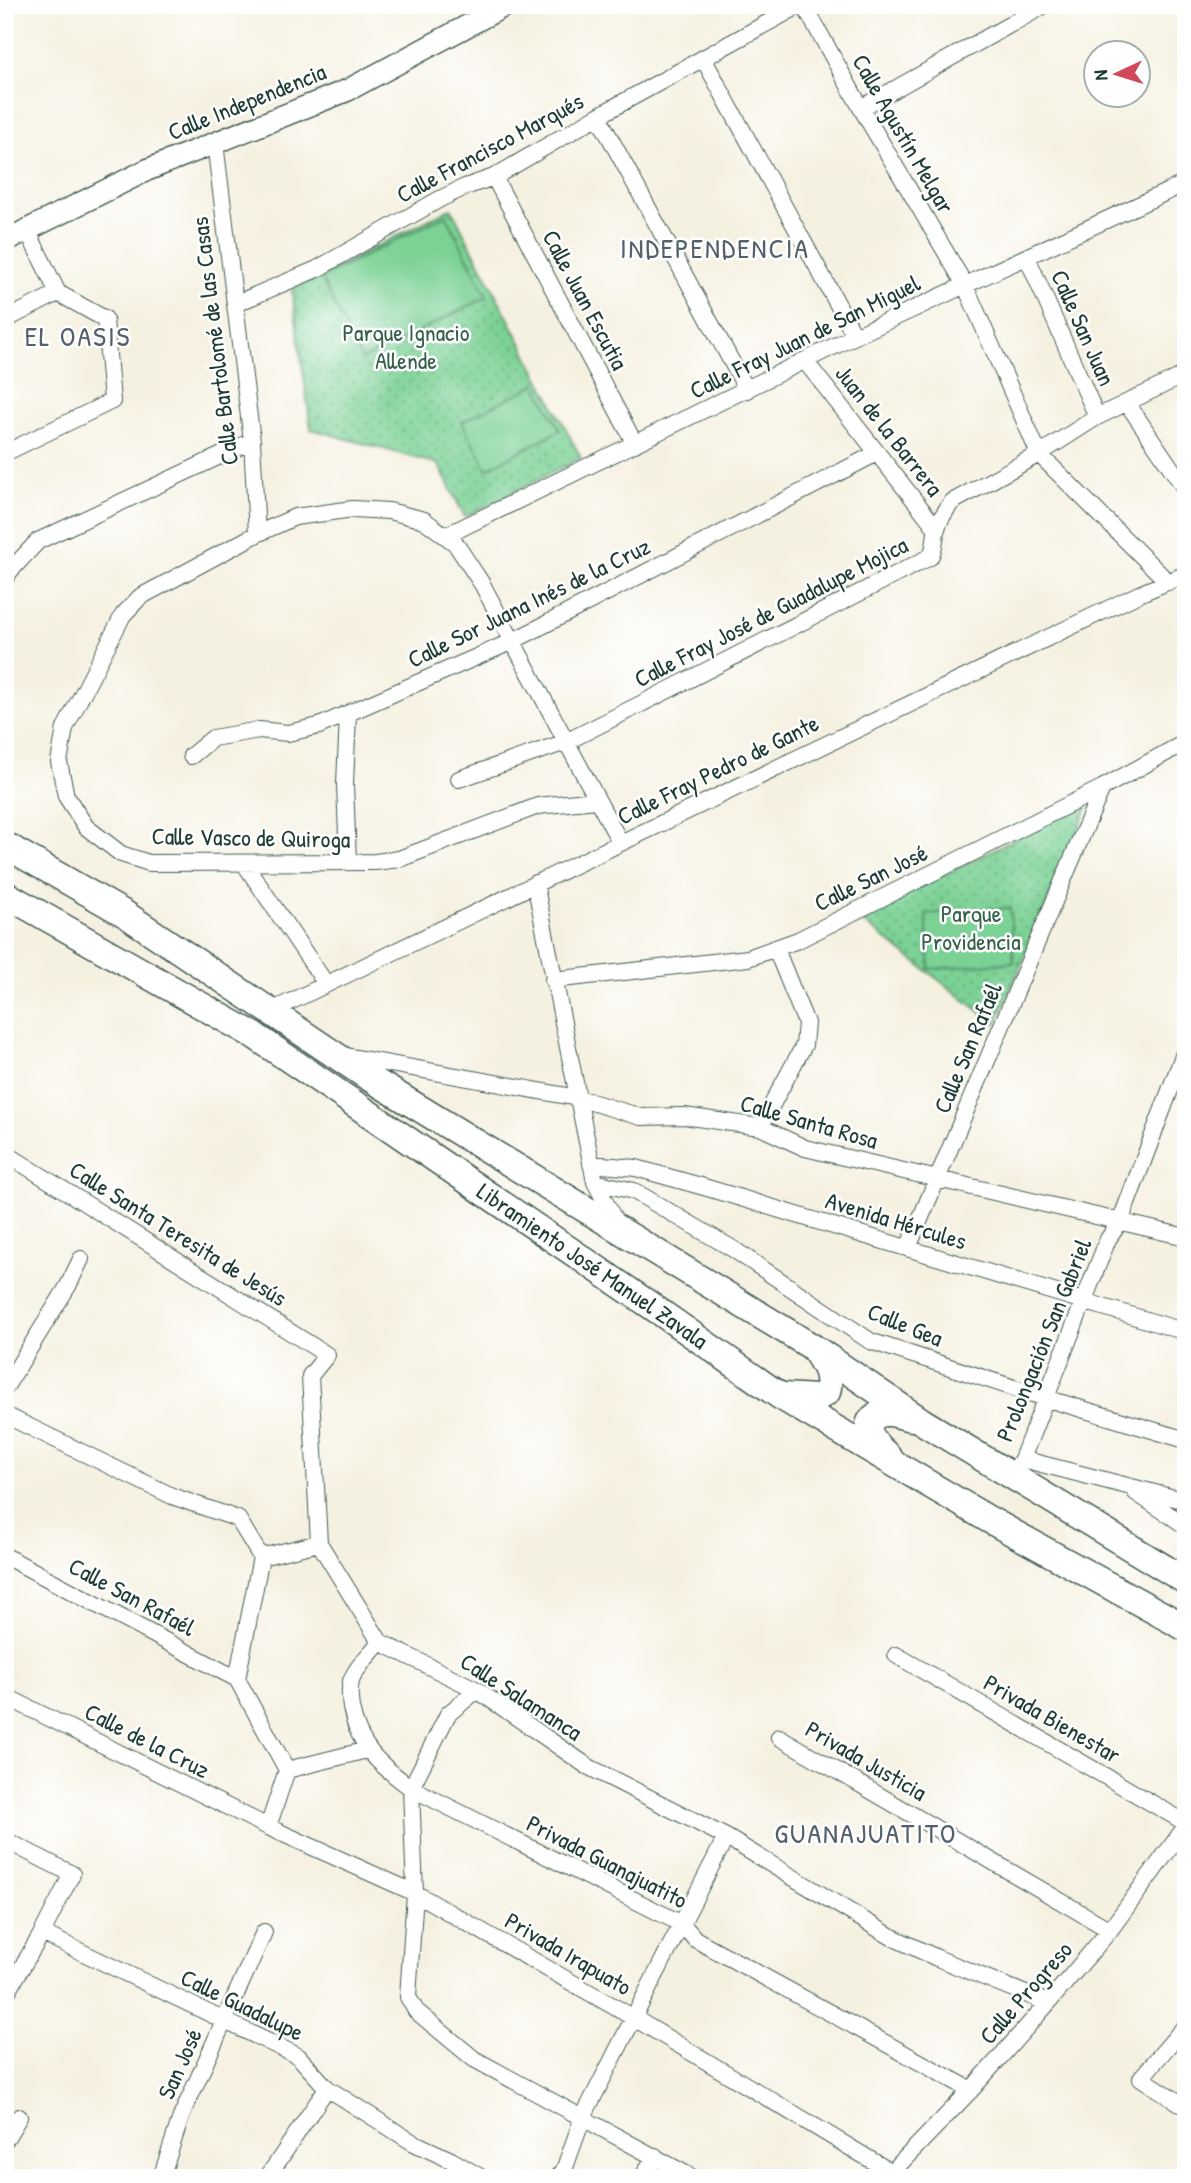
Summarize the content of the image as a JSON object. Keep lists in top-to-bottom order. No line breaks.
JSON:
{"streets":{"main road":["Libramiento José Manuel Zavala"],"street":["Calle Independencia","Calle Agustín Melgar","Calle Francisco Marqués","Calle Juan Escutia","Calle San Juan","Calle Fray Juan de San Miguel","Calle Bartolomé de las Casas","Juan de la Barrera","Calle Sor Juana Inés de la Cruz","Calle Fray José de Guadalupe Mojica","Calle Fray Pedro de Gante","Calle Vasco de Quiroga","Calle San José","Calle San Rafaél","Calle Santa Rosa","Avenida Hércules","Calle Santa Teresita de Jesús","Calle Gea","Prolongación San Gabriel","Calle Salamanca","Privada Bienestar","Calle de la Cruz","Privada Justicia","Privada Guanajuatito","Privada Irapuato","Calle Progreso","Calle Guadalupe","San José"]},"crossings":[["Calle Independencia","Calle Bartolomé de las Casas"],["Calle Agustín Melgar","Calle Francisco Marqués"],["Calle Agustín Melgar","Calle Fray Juan de San Miguel"],["Calle Agustín Melgar","Calle Fray José de Guadalupe Mojica"],["Calle Francisco Marqués","Calle Juan Escutia"],["Calle Francisco Marqués","Calle Bartolomé de las Casas"],["Calle Juan Escutia","Calle Fray Juan de San Miguel"],["Calle San Juan","Calle Fray Juan de San Miguel"],["Calle San Juan","Calle Fray José de Guadalupe Mojica"],["Calle Fray Juan de San Miguel","Juan de la Barrera"],["Calle Fray Juan de San Miguel","Calle Vasco de Quiroga"],["Calle Bartolomé de las Casas","Calle Vasco de Quiroga"],["Juan de la Barrera","Calle Sor Juana Inés de la Cruz"],["Juan de la Barrera","Calle Fray José de Guadalupe Mojica"],["Calle Sor Juana Inés de la Cruz","Calle Vasco de Quiroga"],["Calle Fray José de Guadalupe Mojica","Calle Vasco de Quiroga"],["Calle Fray Pedro de Gante","Calle Vasco de Quiroga"],["Calle Fray Pedro de Gante","Libramiento José Manuel Zavala"],["Calle San José","Calle San Rafaél"],["Calle San Rafaél","Calle Santa Rosa"],["Calle San Rafaél","Avenida Hércules"],["Calle Santa Rosa","Libramiento José Manuel Zavala"],["Calle Santa Rosa","Prolongación San Gabriel"],["Avenida Hércules","Prolongación San Gabriel"],["Libramiento José Manuel Zavala","Prolongación San Gabriel"],["Calle Gea","Prolongación San Gabriel"],["Calle Salamanca","Privada Guanajuatito"],["Calle Salamanca","Calle Progreso"],["Privada Bienestar","Calle Progreso"],["Calle de la Cruz","Privada Irapuato"],["Privada Justicia","Calle Progreso"],["Privada Guanajuatito","Calle Progreso"],["Privada Irapuato","Calle Progreso"],["Calle Guadalupe","San José"]],"districts":["INDEPENDENCIA","EL OASIS","GUANAJUATITO"],"parks":["Parque Ignacio Allende","Parque Providencia"],"north":"left"}
